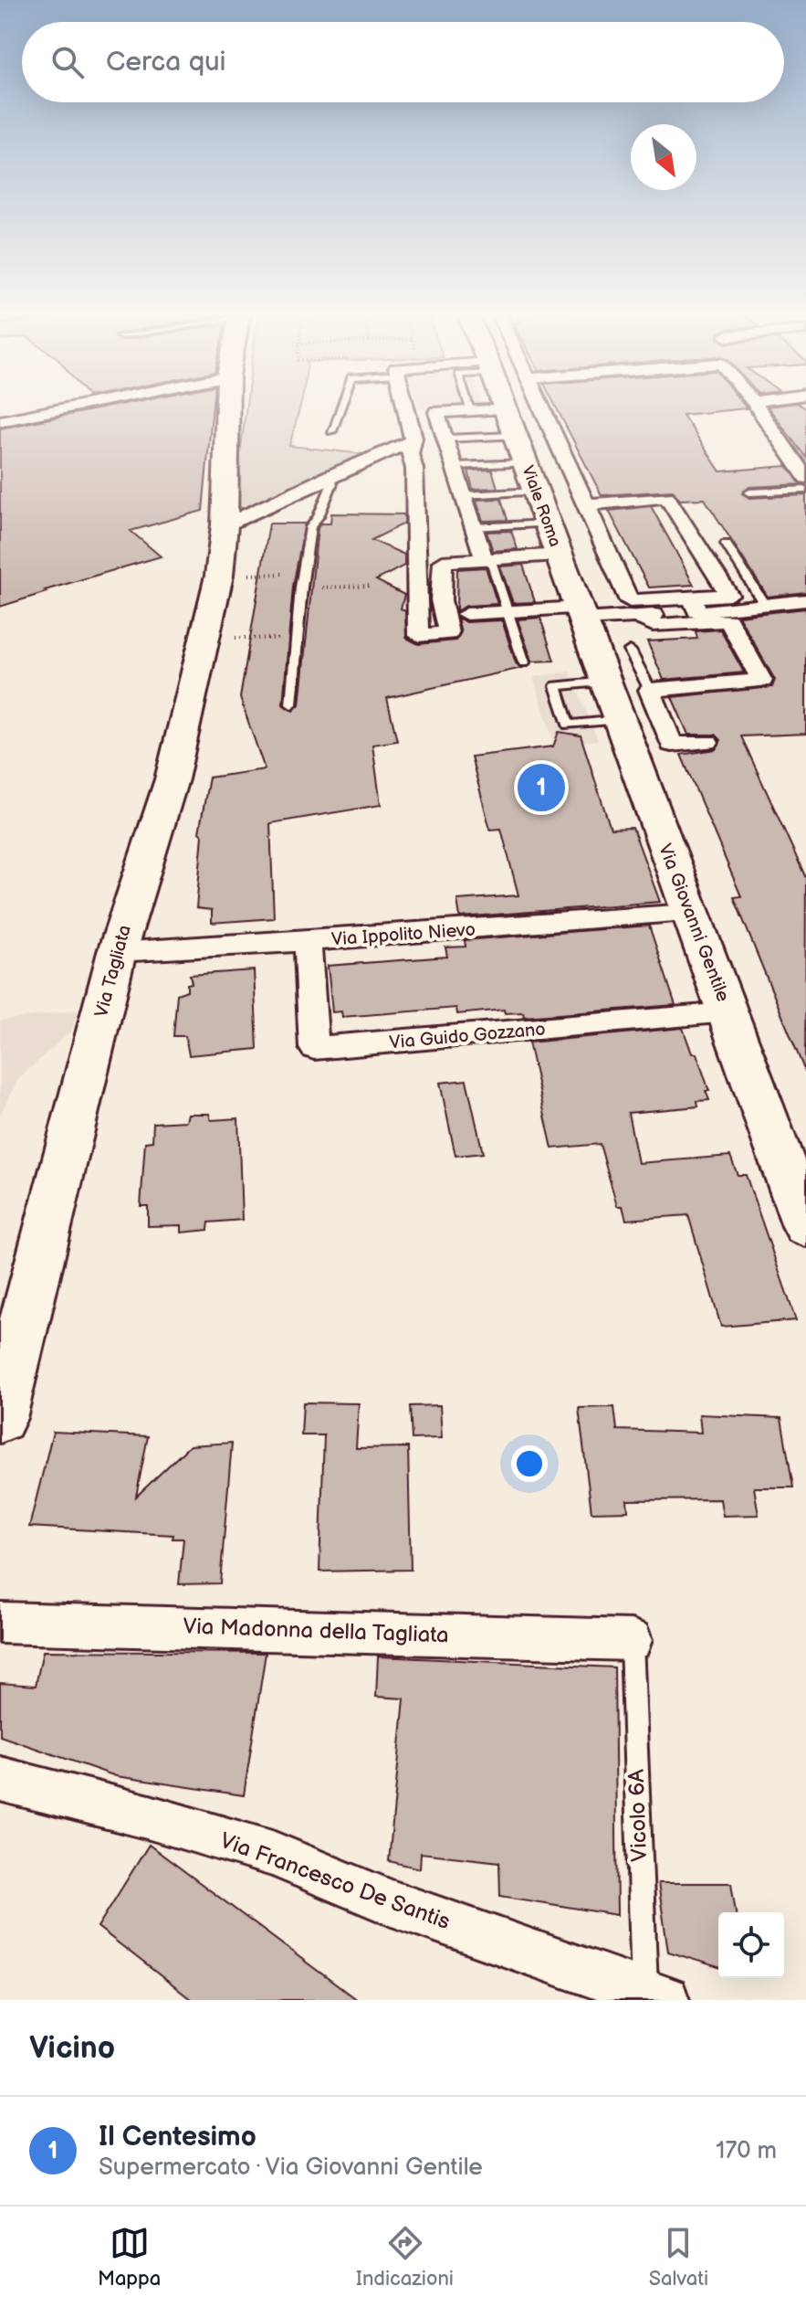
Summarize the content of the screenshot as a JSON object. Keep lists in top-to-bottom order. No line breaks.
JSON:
{"streets":{"street":["Viale Roma","Via Giovanni Gentile","Via Ippolito Nievo","Via Tagliata","Via Guido Gozzano","Via Madonna della Tagliata","Via Francesco De Santis"],"lane":["Vicolo 6A"]},"crossings":[["Viale Roma","Via Giovanni Gentile"],["Via Giovanni Gentile","Via Ippolito Nievo"],["Via Giovanni Gentile","Via Guido Gozzano"],["Via Ippolito Nievo","Via Tagliata"],["Via Ippolito Nievo","Via Guido Gozzano"],["Via Madonna della Tagliata","Vicolo 6A"],["Vicolo 6A","Via Francesco De Santis"]],"north":"bottom right","page":{"search":"Cerca qui","pins":"1","heading":"Vicino","list":[{"mark":"1","name":"Il Centesimo","note":"Supermercato · Via Giovanni Gentile","value":"170 m"}],"nav":["Mappa","Indicazioni","Salvati"]}}
